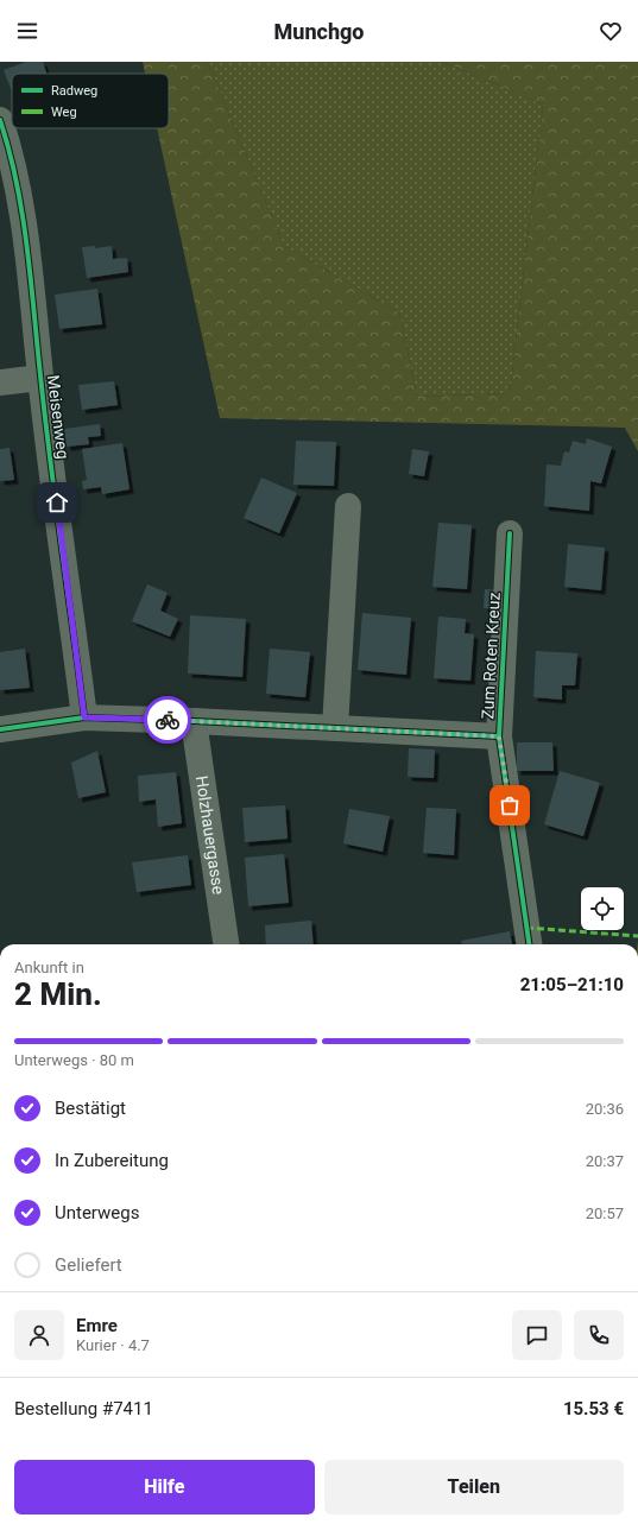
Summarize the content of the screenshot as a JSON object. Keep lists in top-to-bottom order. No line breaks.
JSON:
{"streets":{"street":["Meisenweg","Zum Roten Kreuz","Holzhauergasse"]},"legend":["Radweg","Weg"],"page":{"header":"Munchgo","heading":["2 Min.","Ankunft in","21:05–21:10"],"panel":["Emre","Kurier · 4.7","Bestellung #7411","15.53 €"],"bar":"Unterwegs · 80 m","list":[["Bestätigt","20:36"],["In Zubereitung","20:37"],["Unterwegs","20:57"],"Geliefert"],"buttons":["Hilfe","Teilen"]}}
